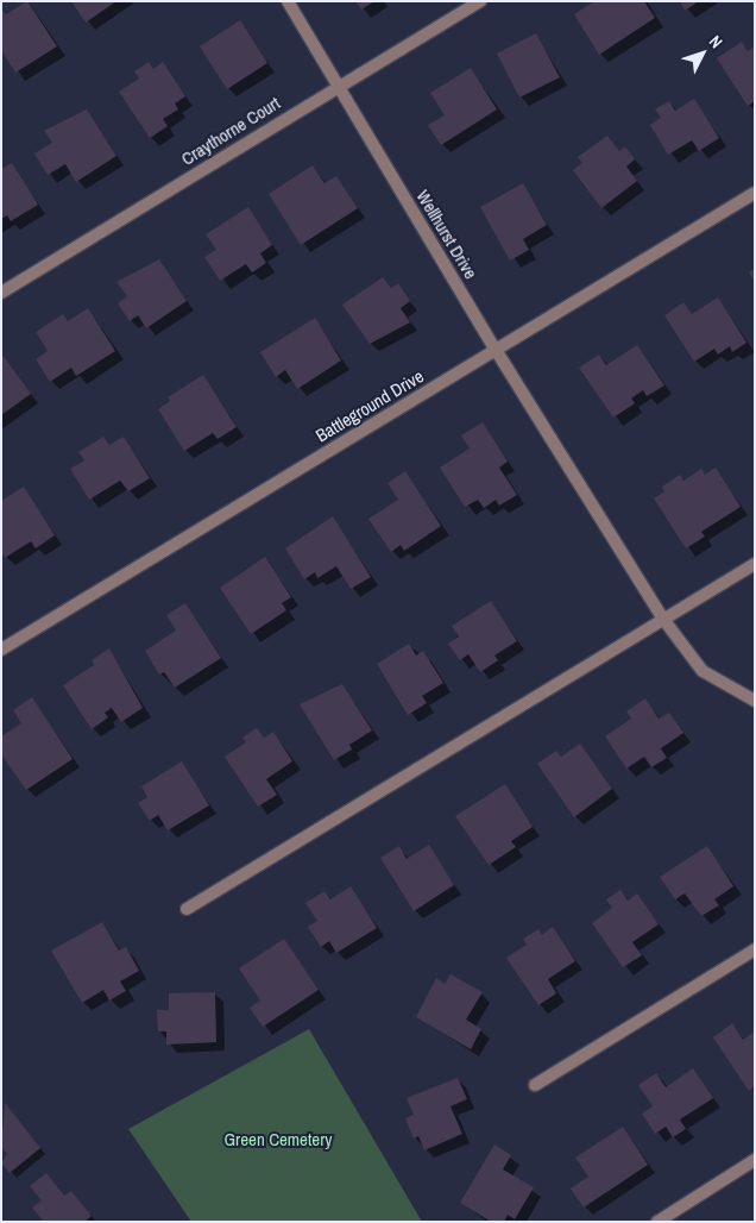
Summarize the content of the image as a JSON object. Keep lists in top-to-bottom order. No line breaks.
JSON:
{"streets":{"street":["Craythorne Court","Wellhurst Drive","Battleground Drive"]},"crossings":[["Craythorne Court","Wellhurst Drive"],["Wellhurst Drive","Battleground Drive"]],"parks":["Green Cemetery"],"north":"top right"}
